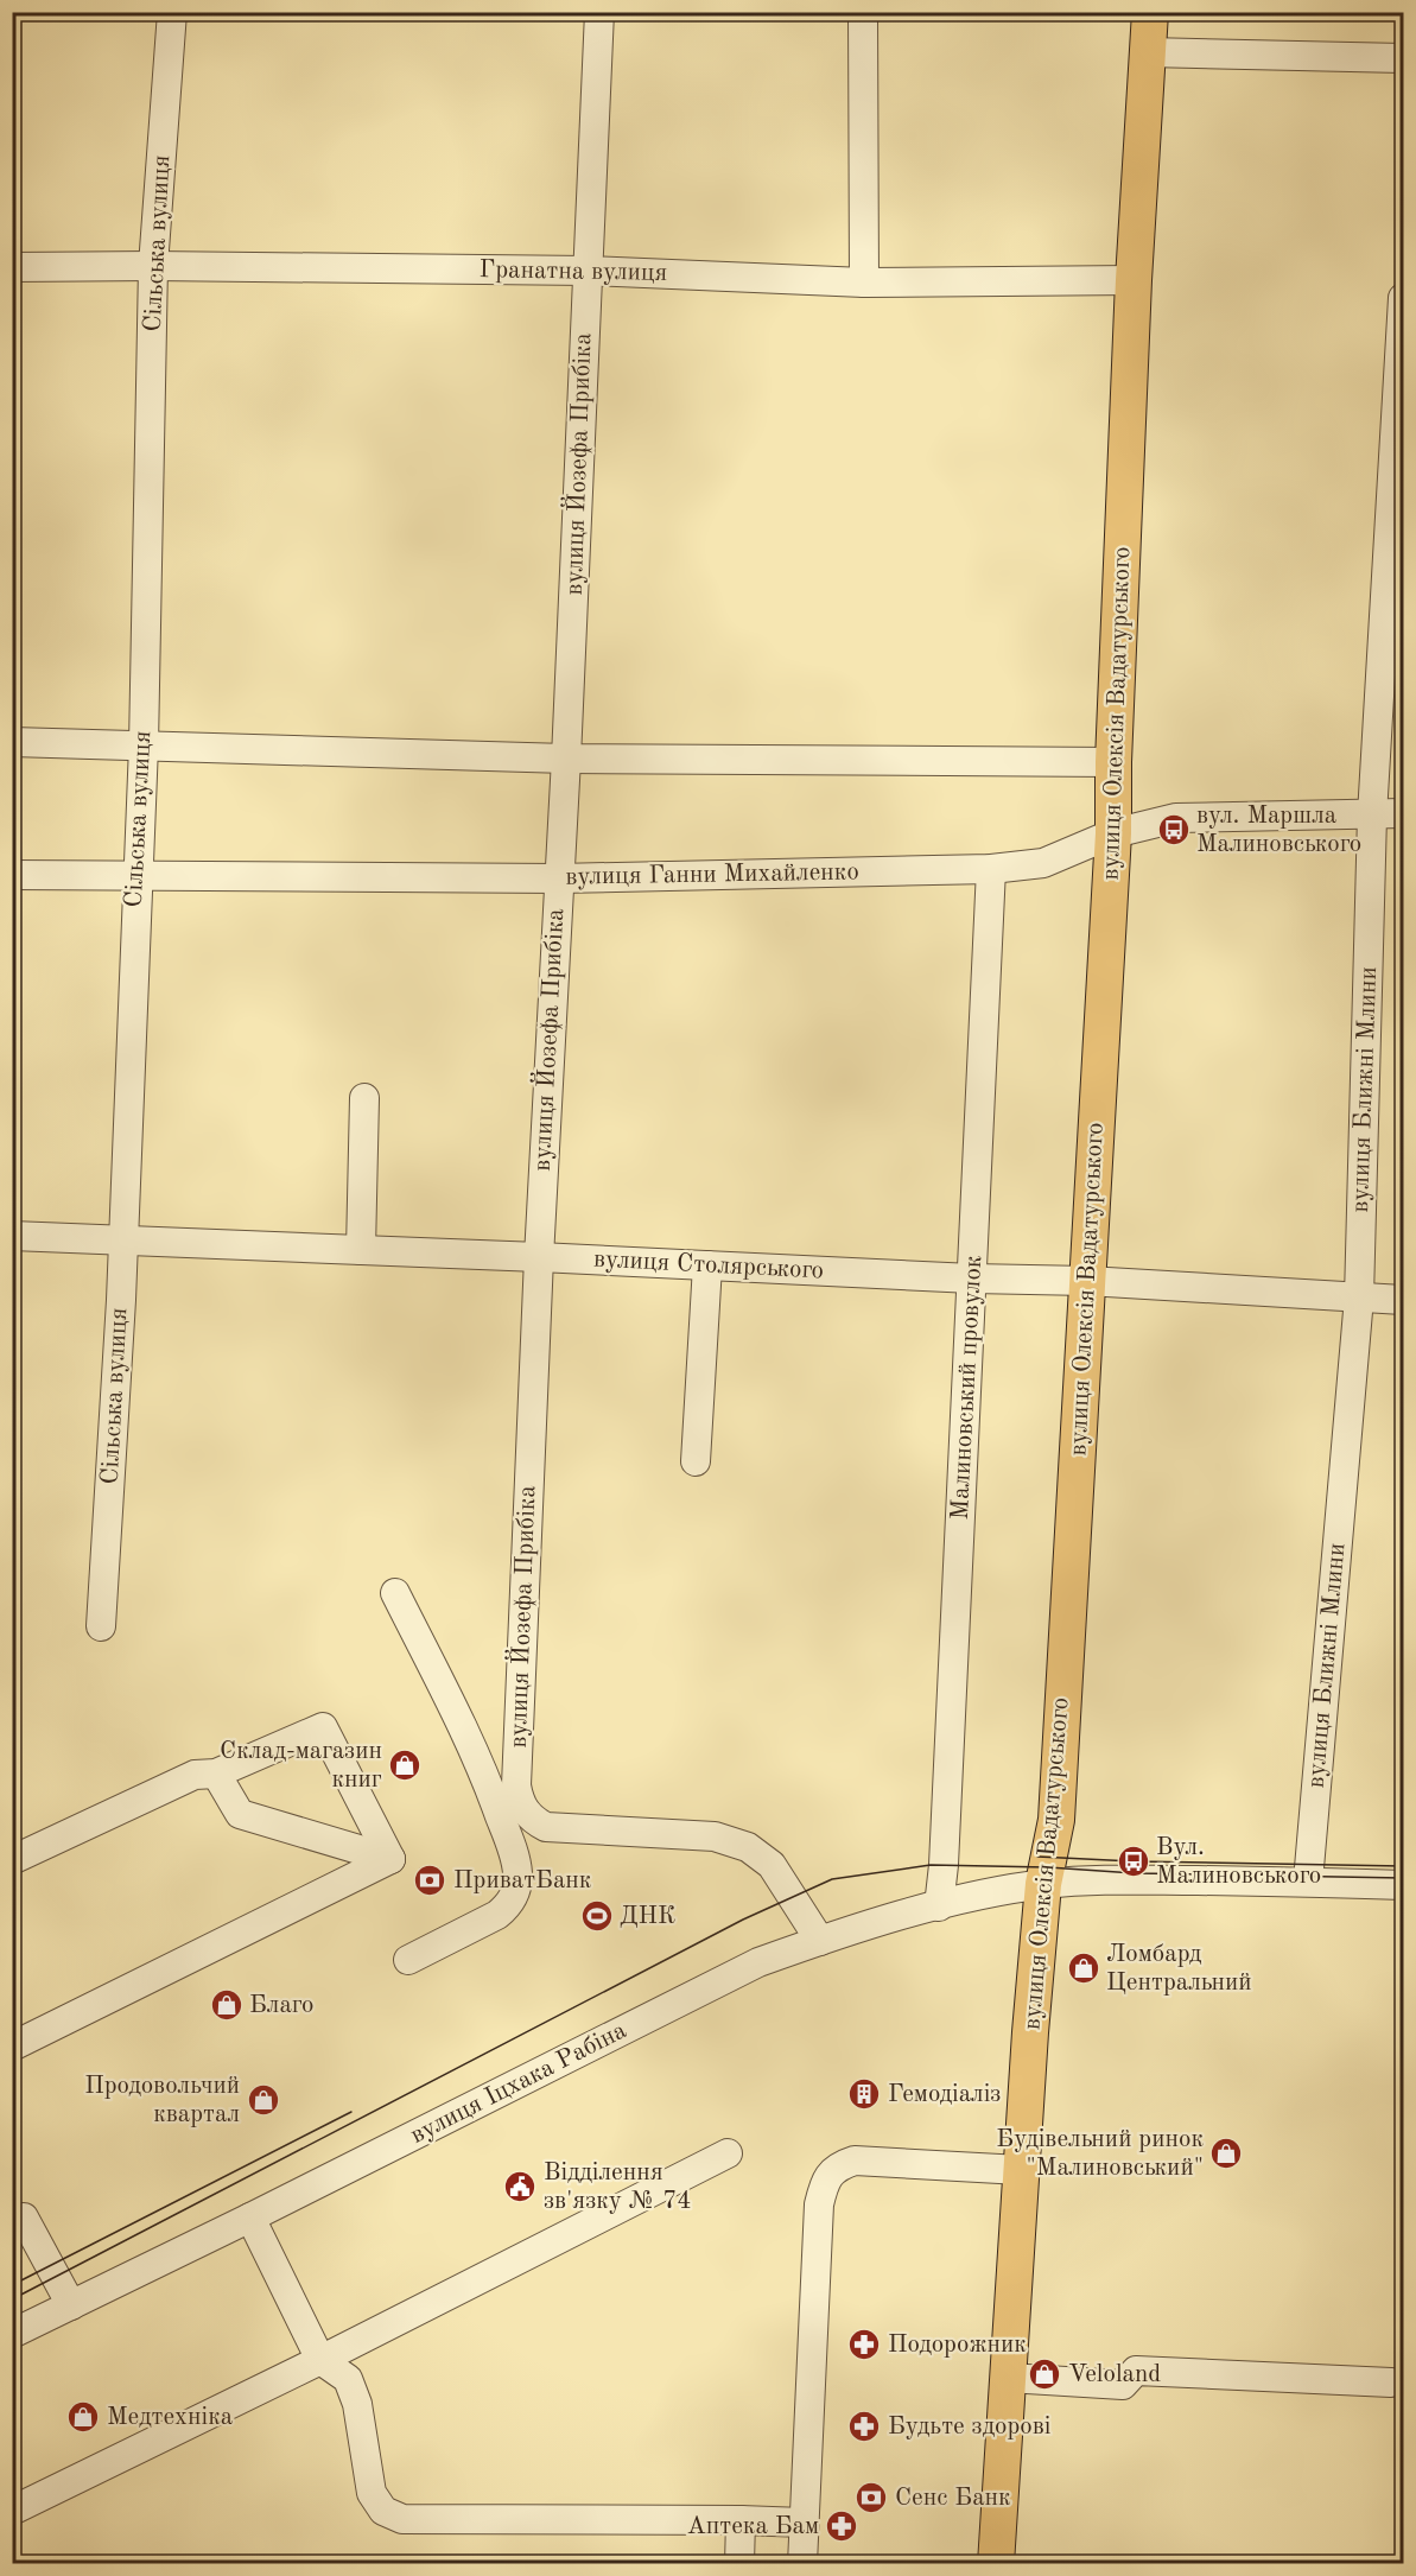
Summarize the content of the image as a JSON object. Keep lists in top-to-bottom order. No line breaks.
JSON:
{"streets":{"main road":["вулиця Олексія Вадатурського"],"street":["Сільська вулиця","Гранатна вулиця","вулиця Йозефа Прибіка","вулиця Ганни Михайленко","вулиця Ближні Млини","вулиця Столярського","Малиновський провулок","вулиця Іцхака Рабіна"]},"crossings":[["Сільська вулиця","Гранатна вулиця"],["Сільська вулиця","вулиця Ганни Михайленко"],["Сільська вулиця","вулиця Столярського"],["Гранатна вулиця","вулиця Йозефа Прибіка"],["Гранатна вулиця","вулиця Олексія Вадатурського"],["вулиця Йозефа Прибіка","вулиця Ганни Михайленко"],["вулиця Йозефа Прибіка","вулиця Столярського"],["вулиця Олексія Вадатурського","вулиця Ганни Михайленко"],["вулиця Олексія Вадатурського","вулиця Столярського"],["вулиця Олексія Вадатурського","вулиця Іцхака Рабіна"],["вулиця Ганни Михайленко","вулиця Ближні Млини"],["вулиця Ганни Михайленко","Малиновський провулок"],["вулиця Ближні Млини","вулиця Столярського"],["вулиця Ближні Млини","вулиця Іцхака Рабіна"],["вулиця Столярського","Малиновський провулок"],["Малиновський провулок","вулиця Іцхака Рабіна"]],"places":{"bus stop":["вул. Маршла Малиновського","Вул. Малиновського"],"shop":["Склад-магазин книг","Ломбард Центральний","Благо","Продовольчий квартал","Будівельний ринок \"Малиновський\"","Veloland","Медтехніка"],"bank":["ПриватБанк","Сенс Банк"],"sports":["ДНК"],"building":["Гемодіаліз"],"public building":["Відділення зв'язку № 74"],"pharmacy":["Подорожник","Будьте здорові","Аптека Бам"]}}
